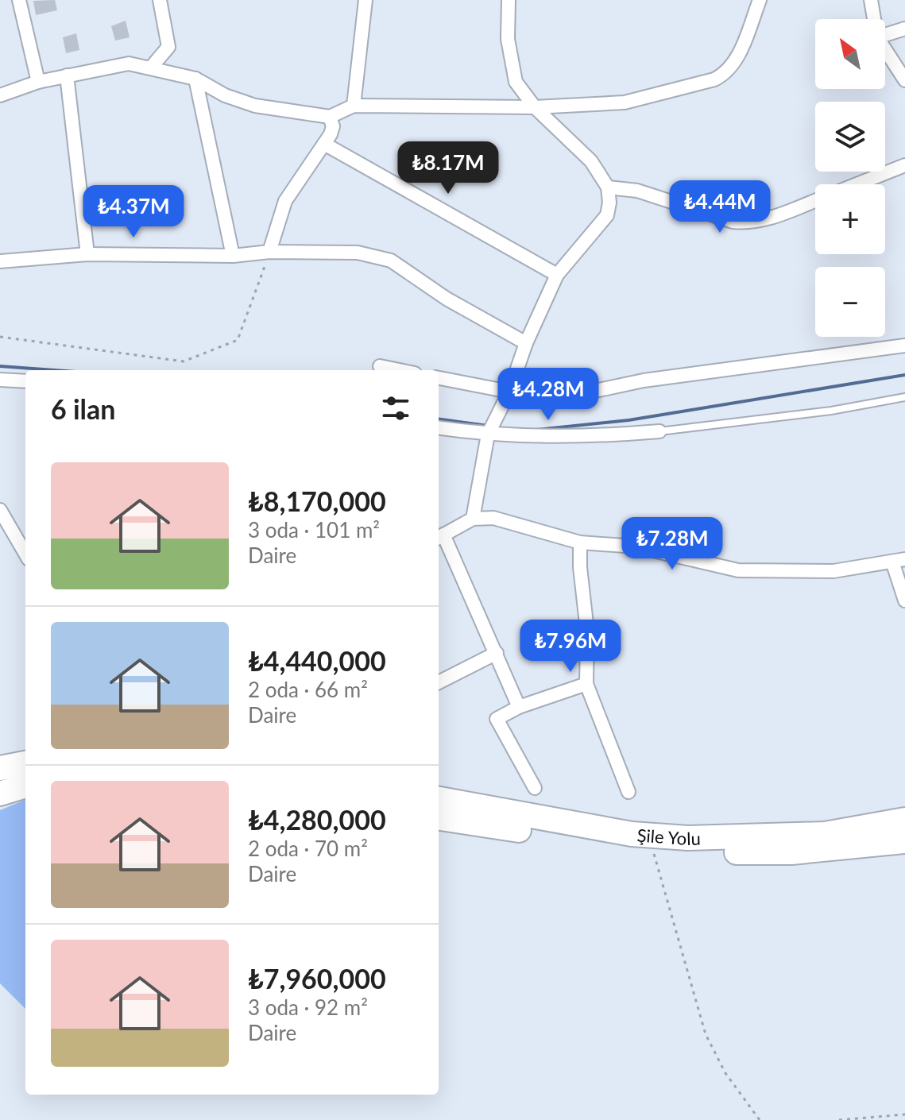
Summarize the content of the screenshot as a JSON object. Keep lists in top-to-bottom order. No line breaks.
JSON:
{"streets":{"highway":["Şile Yolu"]},"north":"top left","page":{"map_buttons":["+","−"],"price":["₺8.17M","₺4.44M","₺4.37M","₺4.28M","₺7.28M","₺7.96M"],"heading":"6 ilan","list":[{"name":"₺8,170,000","note":"3 oda · 101 m² · Daire"},{"name":"₺4,440,000","note":"2 oda · 66 m² · Daire"},{"name":"₺4,280,000","note":"2 oda · 70 m² · Daire"},{"name":"₺7,960,000","note":"3 oda · 92 m² · Daire"}]}}
